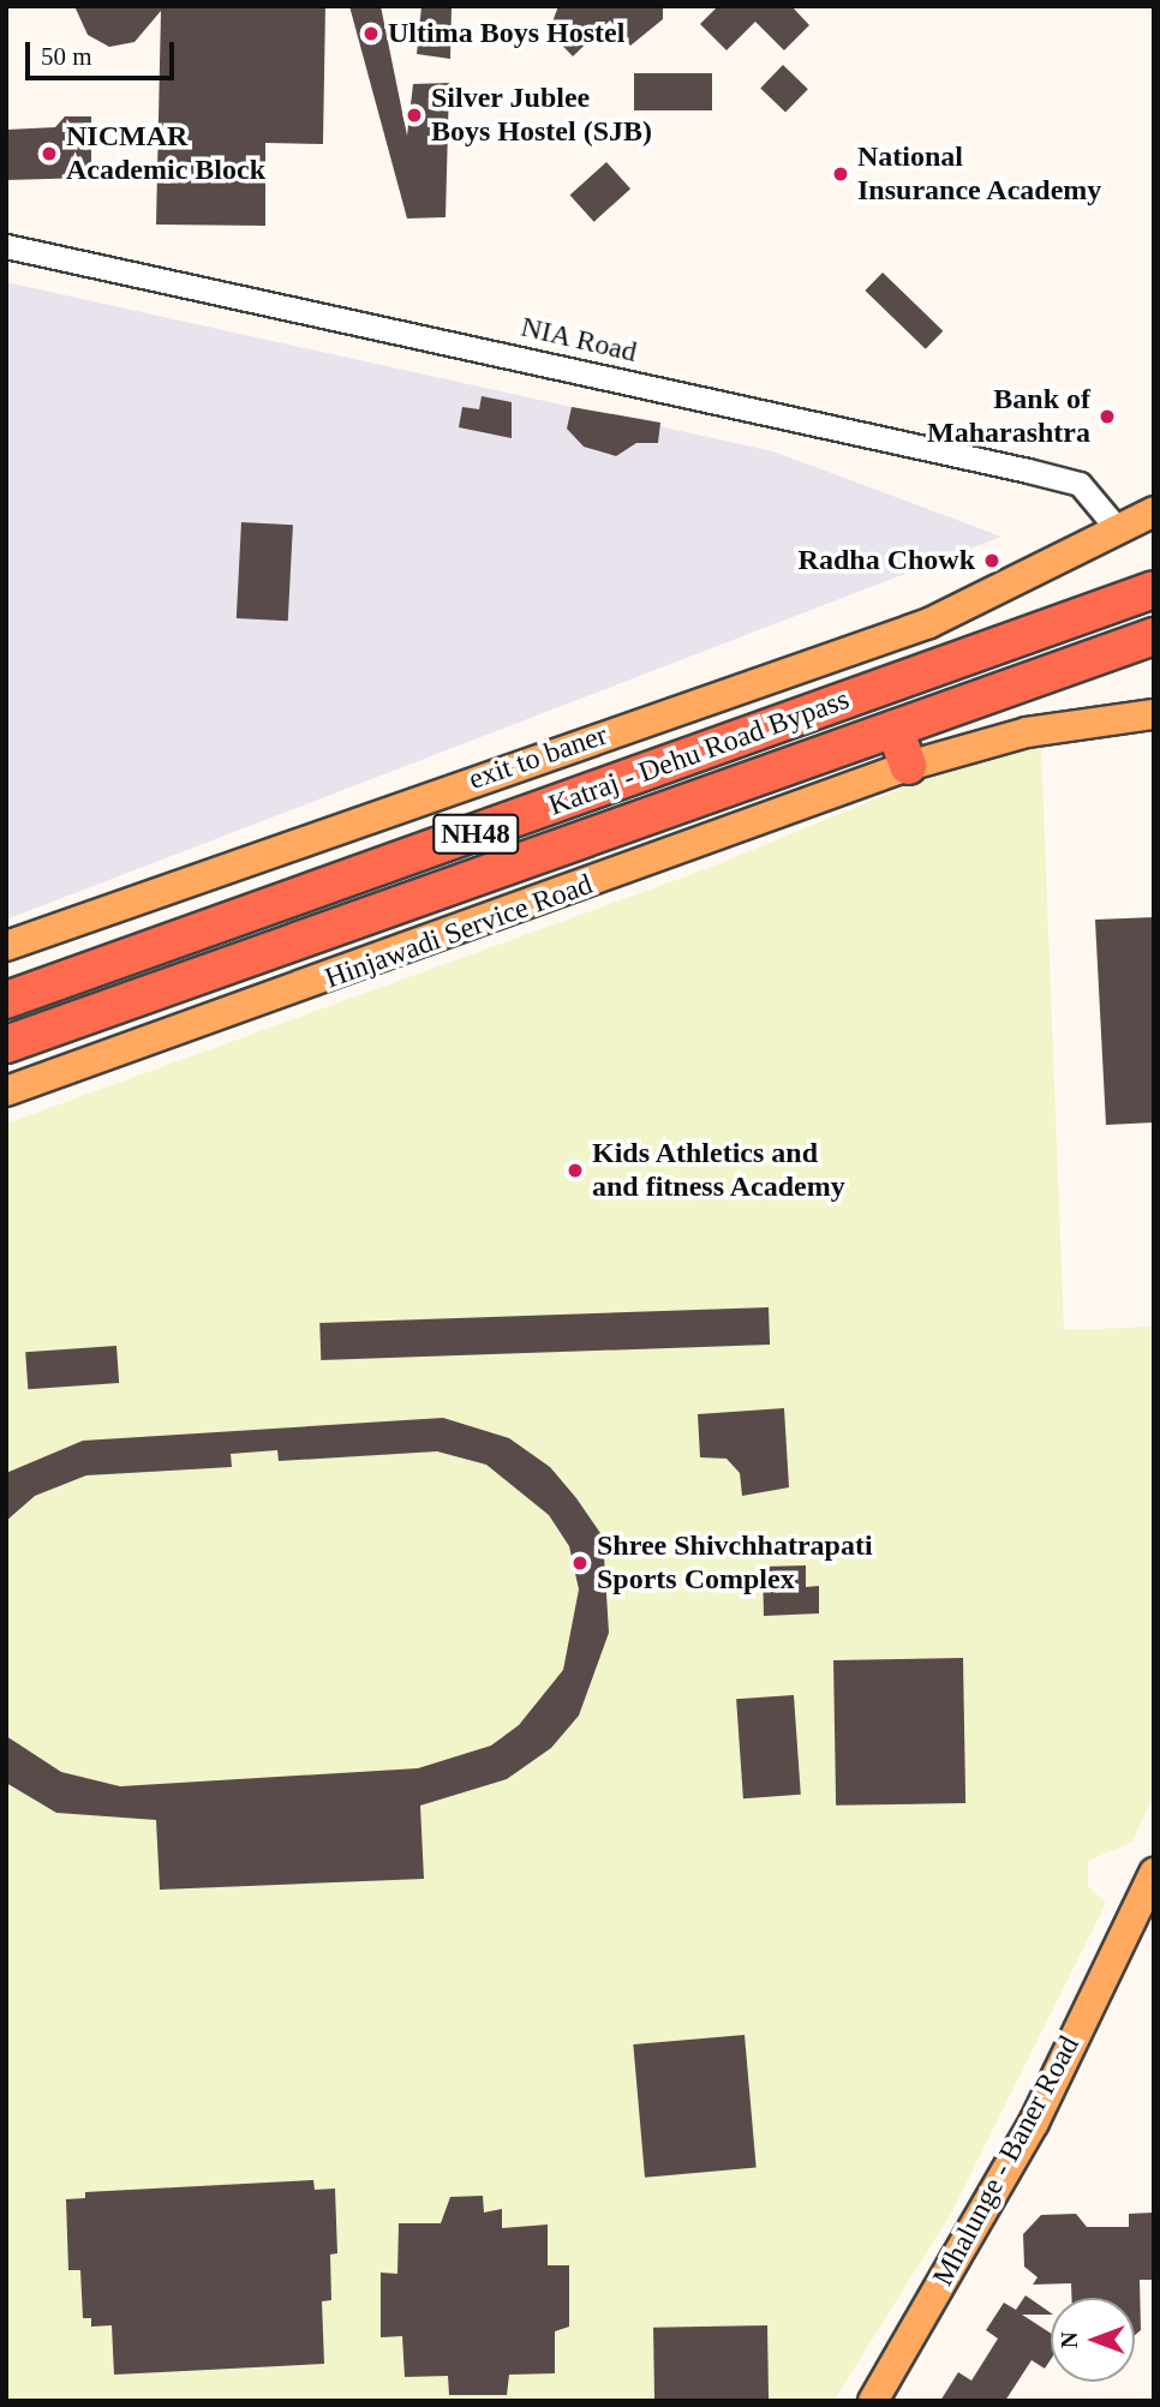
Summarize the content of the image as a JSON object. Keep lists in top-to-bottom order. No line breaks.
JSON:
{"streets":{"highway":["Katraj - Dehu Road Bypass","NH48"],"main road":["exit to baner","Hinjawadi Service Road","Mhalunge - Baner Road"],"street":["NIA Road"]},"crossings":[["NIA Road","exit to baner"]],"places":["Ultima Boys Hostel","Silver Jublee Boys Hostel (SJB)","NICMAR Academic Block","National Insurance Academy","Bank of Maharashtra","Radha Chowk","Kids Athletics and and fitness Academy","Shree Shivchhatrapati Sports Complex"],"scale_bar":"50 m","north":"left"}
